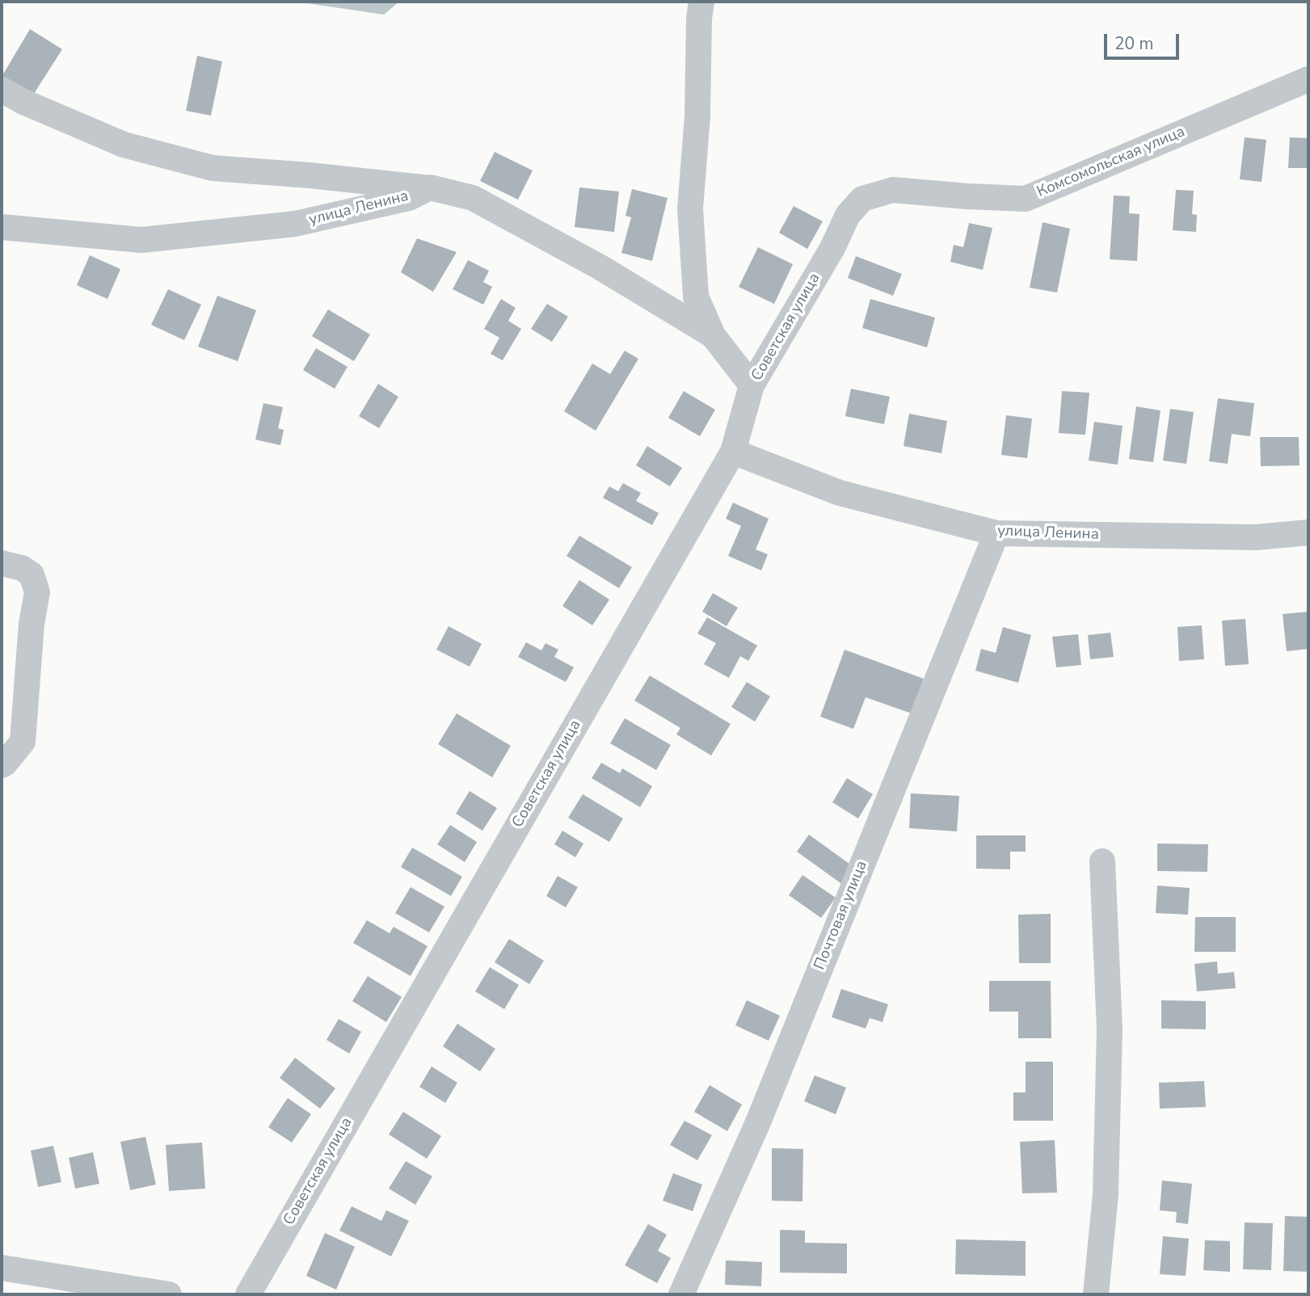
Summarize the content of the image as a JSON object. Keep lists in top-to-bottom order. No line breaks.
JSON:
{"streets":{"street":["Комсомольская улица","улица Ленина","Советская улица","Почтовая улица"]},"crossings":[["Комсомольская улица","Советская улица"],["улица Ленина","Советская улица"],["улица Ленина","Почтовая улица"]],"scale_bar":"20 m"}
